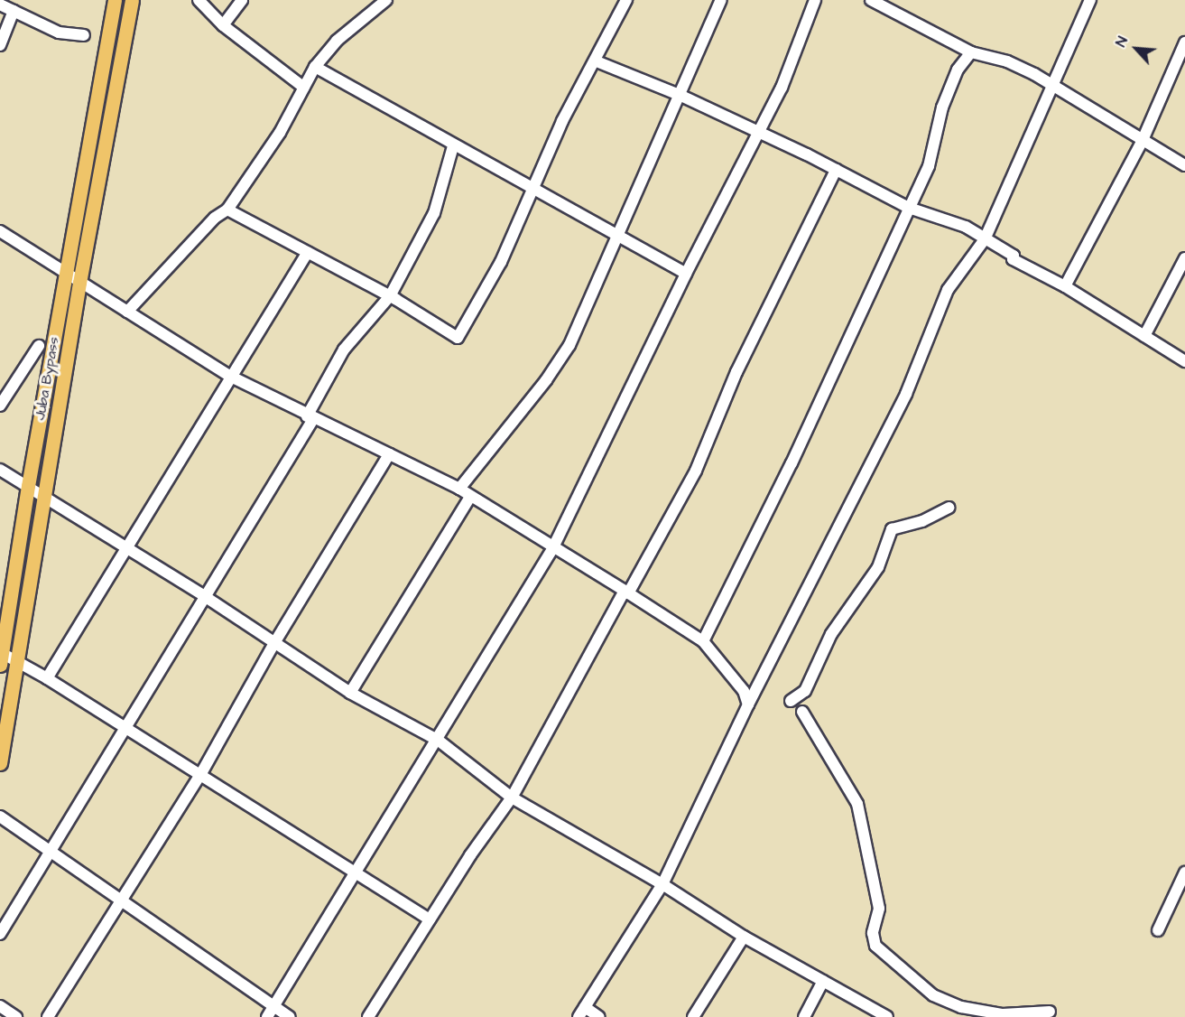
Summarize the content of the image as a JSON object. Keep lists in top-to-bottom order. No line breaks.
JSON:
{"streets":{"main road":["Juba Bypass"]},"north":"top left"}
